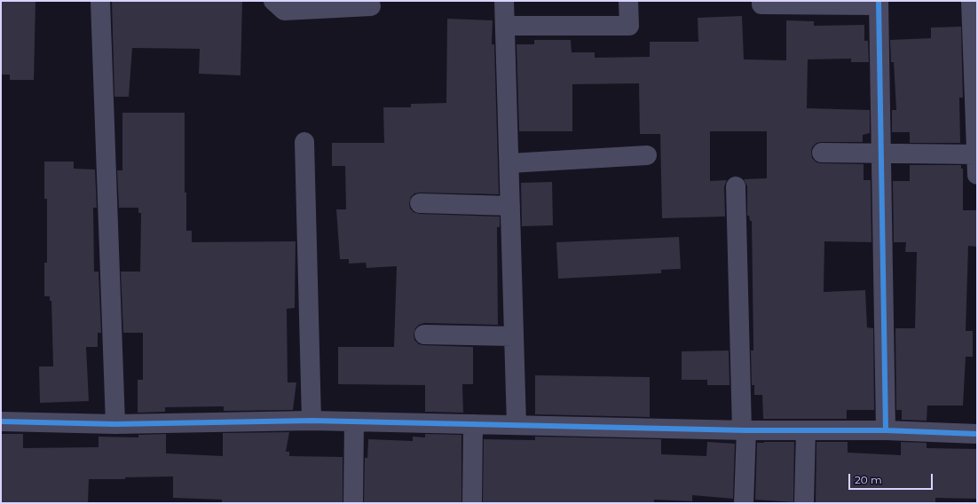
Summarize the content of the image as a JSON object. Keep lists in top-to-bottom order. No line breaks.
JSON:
{"scale_bar":"20 m"}
